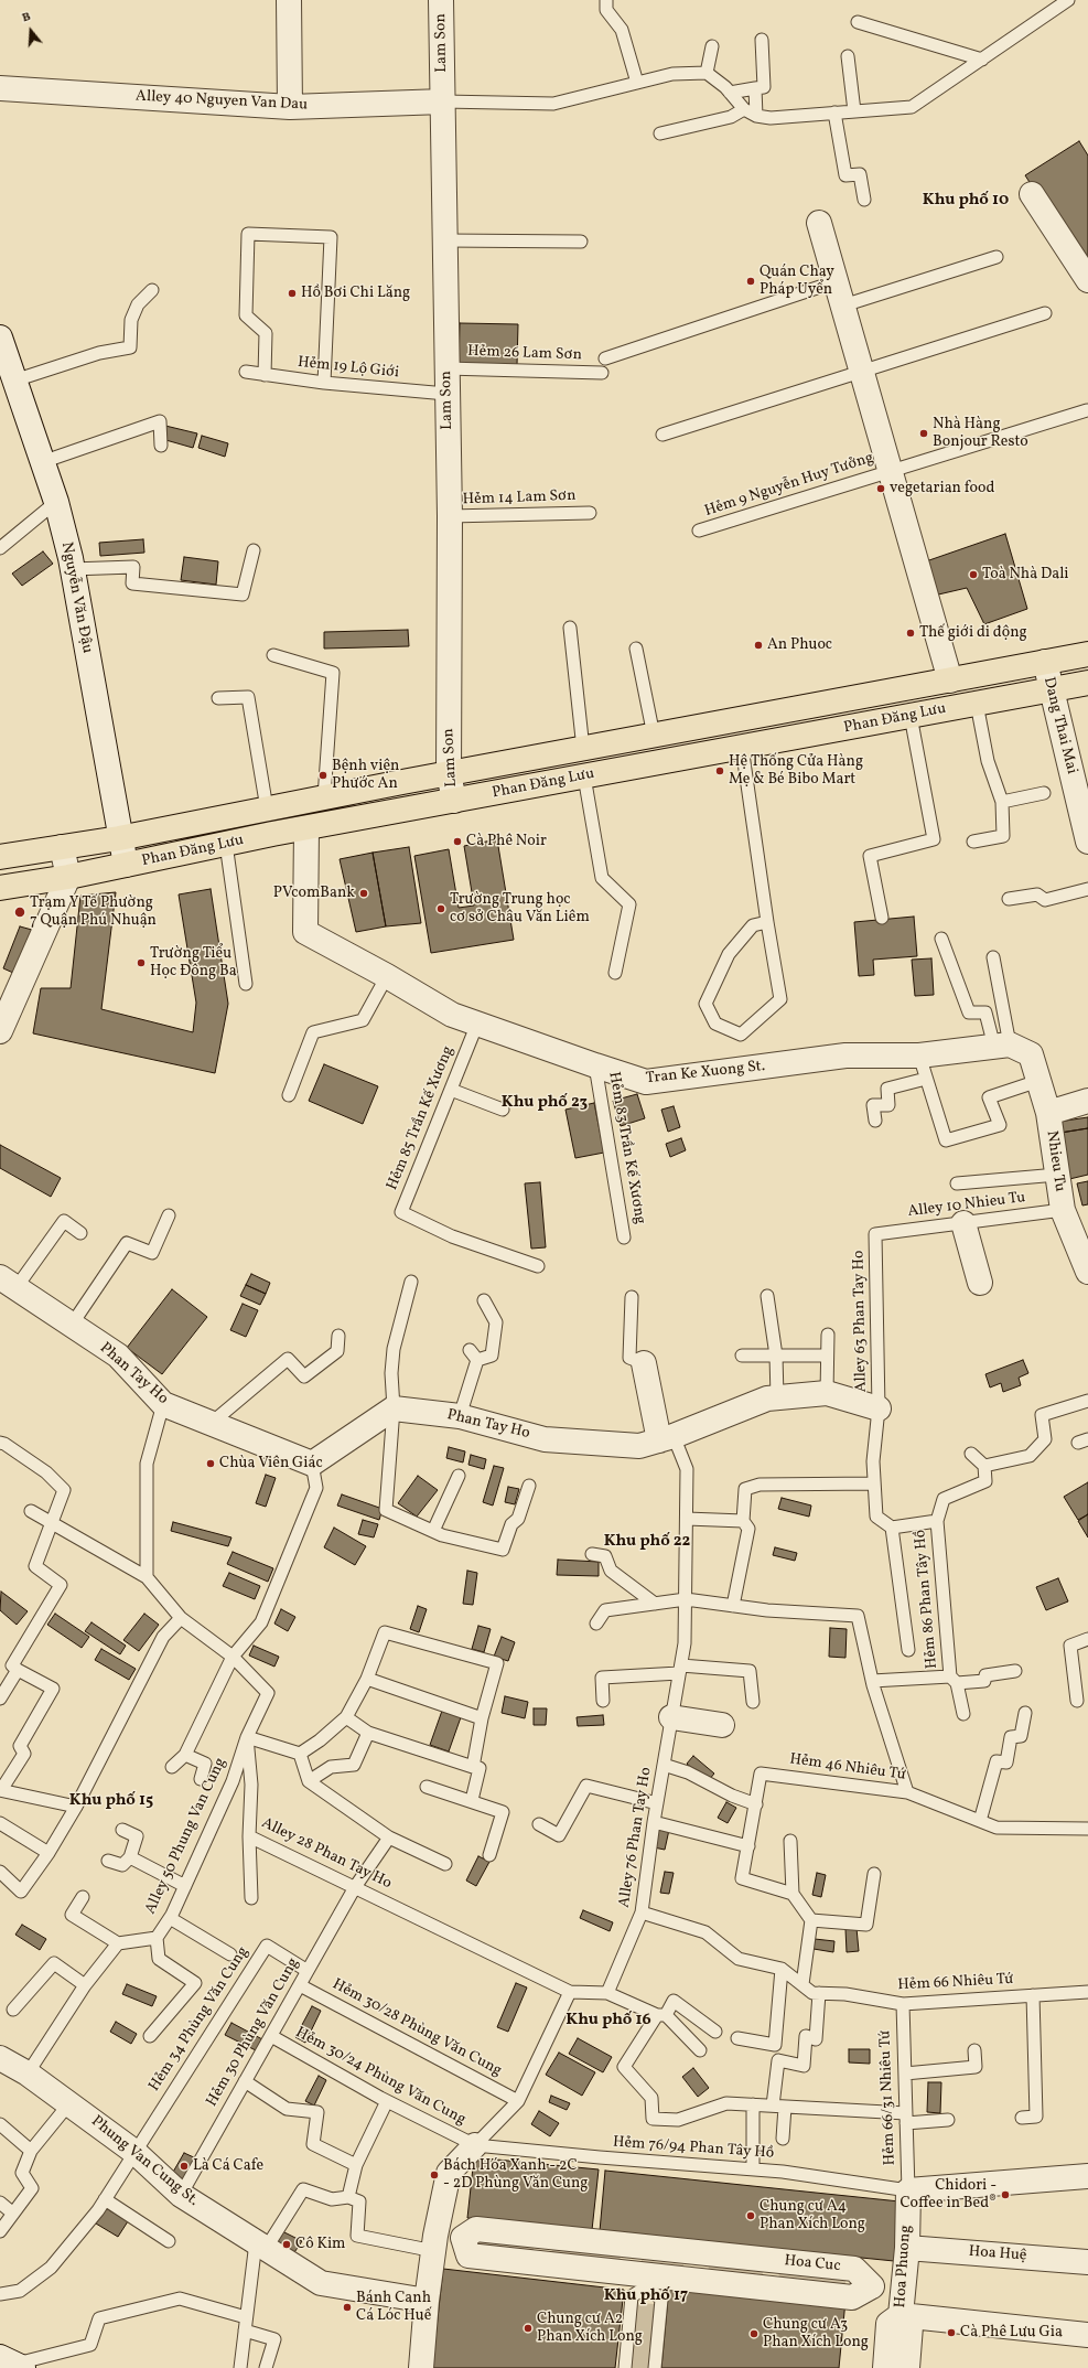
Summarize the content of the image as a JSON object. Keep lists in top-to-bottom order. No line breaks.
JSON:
{"streets":{"main road":["Phan Đăng Lưu"],"street":["Lam Son","Alley 40 Nguyen Van Dau","Nguyễn Văn Đậu","Dang Thai Mai","Tran Ke Xuong St.","Nhieu Tu","Phan Tay Ho","Phung Van Cung St.","Hoa Huệ","Hoa Cuc","Hoa Phuong"],"lane":["Hẻm 26 Lam Sơn","Hẻm 19 Lộ Giới","Hẻm 9 Nguyễn Huy Tưởng","Hẻm 14 Lam Sơn","Hẻm 85 Trần Kế Xương","Hẻm 83 Trần Kế Xương","Alley 10 Nhieu Tu","Alley 63 Phan Tay Ho","Hẻm 86 Phan Tây Hồ","Hẻm 46 Nhiêu Tứ","Alley 50 Phung Van Cung","Alley 76 Phan Tay Ho","Alley 28 Phan Tay Ho","Hẻm 66 Nhiêu Tứ","Hẻm 34 Phùng Văn Cung","Hẻm 30/28 Phùng Văn Cung","Hẻm 30 Phùng Văn Cung","Hẻm 30/24 Phùng Văn Cung","Hẻm 66/31 Nhiêu Tứ","Hẻm 76/94 Phan Tây Hồ"]},"crossings":[["Lam Son","Alley 40 Nguyen Van Dau"],["Lam Son","Hẻm 26 Lam Sơn"],["Lam Son","Hẻm 19 Lộ Giới"],["Lam Son","Hẻm 14 Lam Sơn"],["Lam Son","Phan Đăng Lưu"],["Nguyễn Văn Đậu","Phan Đăng Lưu"],["Phan Đăng Lưu","Dang Thai Mai"],["Phan Đăng Lưu","Tran Ke Xuong St."],["Tran Ke Xuong St.","Hẻm 85 Trần Kế Xương"],["Tran Ke Xuong St.","Hẻm 83 Trần Kế Xương"],["Nhieu Tu","Alley 10 Nhieu Tu"],["Alley 10 Nhieu Tu","Alley 63 Phan Tay Ho"],["Alley 63 Phan Tay Ho","Phan Tay Ho"],["Alley 63 Phan Tay Ho","Hẻm 86 Phan Tây Hồ"],["Phan Tay Ho","Hẻm 86 Phan Tây Hồ"],["Phan Tay Ho","Alley 76 Phan Tay Ho"],["Alley 50 Phung Van Cung","Alley 28 Phan Tay Ho"],["Alley 28 Phan Tay Ho","Hẻm 30 Phùng Văn Cung"],["Hẻm 66 Nhiêu Tứ","Hẻm 66/31 Nhiêu Tứ"],["Hẻm 34 Phùng Văn Cung","Hẻm 30 Phùng Văn Cung"],["Hẻm 34 Phùng Văn Cung","Phung Van Cung St."],["Hẻm 30/28 Phùng Văn Cung","Hẻm 30 Phùng Văn Cung"],["Hẻm 30 Phùng Văn Cung","Hẻm 30/24 Phùng Văn Cung"],["Hẻm 30 Phùng Văn Cung","Phung Van Cung St."],["Hẻm 30/24 Phùng Văn Cung","Hẻm 76/94 Phan Tây Hồ"],["Hẻm 66/31 Nhiêu Tứ","Hẻm 76/94 Phan Tây Hồ"],["Hẻm 66/31 Nhiêu Tứ","Hoa Phuong"],["Hẻm 76/94 Phan Tây Hồ","Hoa Phuong"],["Hoa Huệ","Hoa Phuong"]],"districts":["Khu phố 10","Khu phố 23","Khu phố 22","Khu phố 15","Khu phố 16","Khu phố 17"],"places":["Quán Chay Pháp Uyển","Hồ Bơi Chi Lăng","Nhà Hàng Bonjour Resto","vegetarian food","Toà Nhà Dali","Thế giới di động","An Phuoc","Hệ Thống Cửa Hàng Mẹ & Bé Bibo Mart","Bệnh viện Phước An","Cà Phê Noir","PVcomBank","Trường Trung học cơ sở Châu Văn Liêm","Trạm Y Tế Phường 7 Quận Phú Nhuận","Trường Tiểu Học Đông Ba","Chùa Viên Giác","Là Cá Cafe","Bách Hóa Xanh - 2C - 2D Phùng Văn Cung","Chidori - Coffee in Bed®","Chung cư A4 Phan Xích Long","Cô Kim","Bánh Canh Cá Lóc Huế","Chung cư A2 Phan Xích Long","Cà Phê Lưu Gia","Chung cư A3 Phan Xích Long"],"north":"top"}
